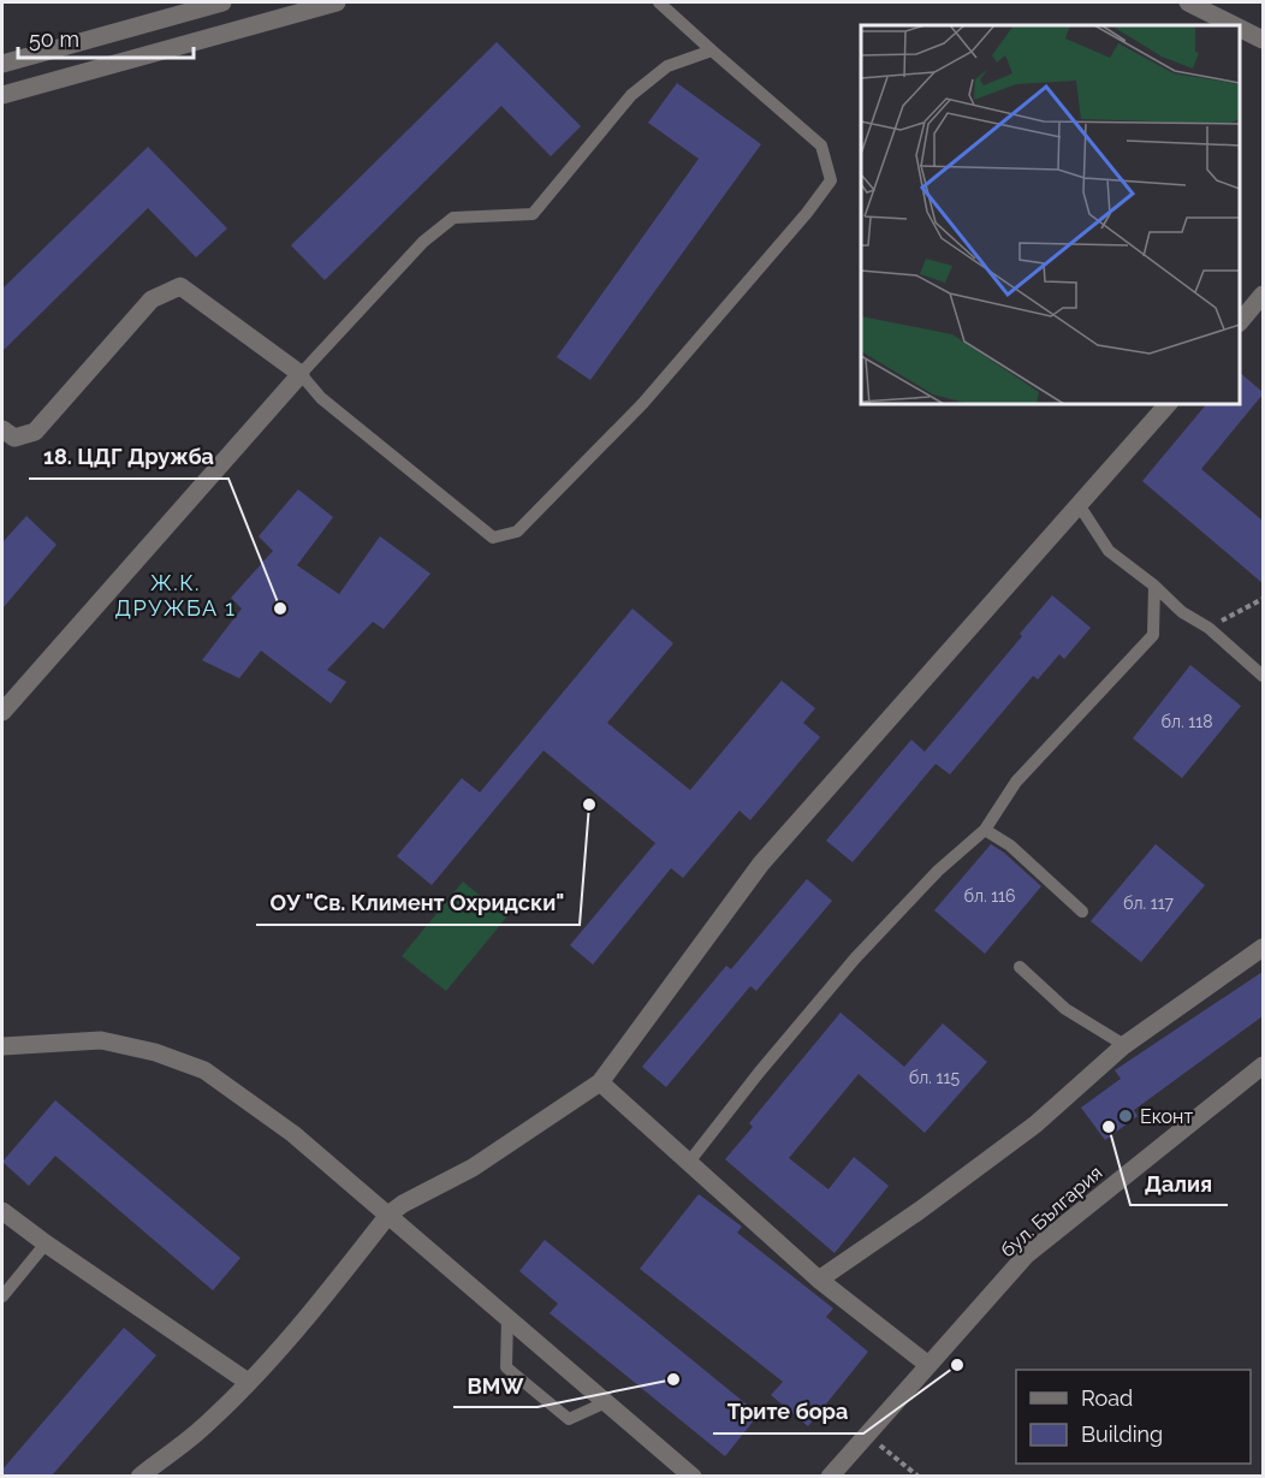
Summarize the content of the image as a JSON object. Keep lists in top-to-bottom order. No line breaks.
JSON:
{"streets":{"street":["бул. България"]},"districts":["Ж.К. ДРУЖБА 1"],"places":["18. ЦДГ Дружба","ОУ \"Св. Климент Охридски\"","Еконт","Далия","Трите бора","BMW"],"house_numbers":["бл. 118","бл. 116","бл. 117","бл. 115"],"legend":["Road","Building"],"scale_bar":"50 m"}
